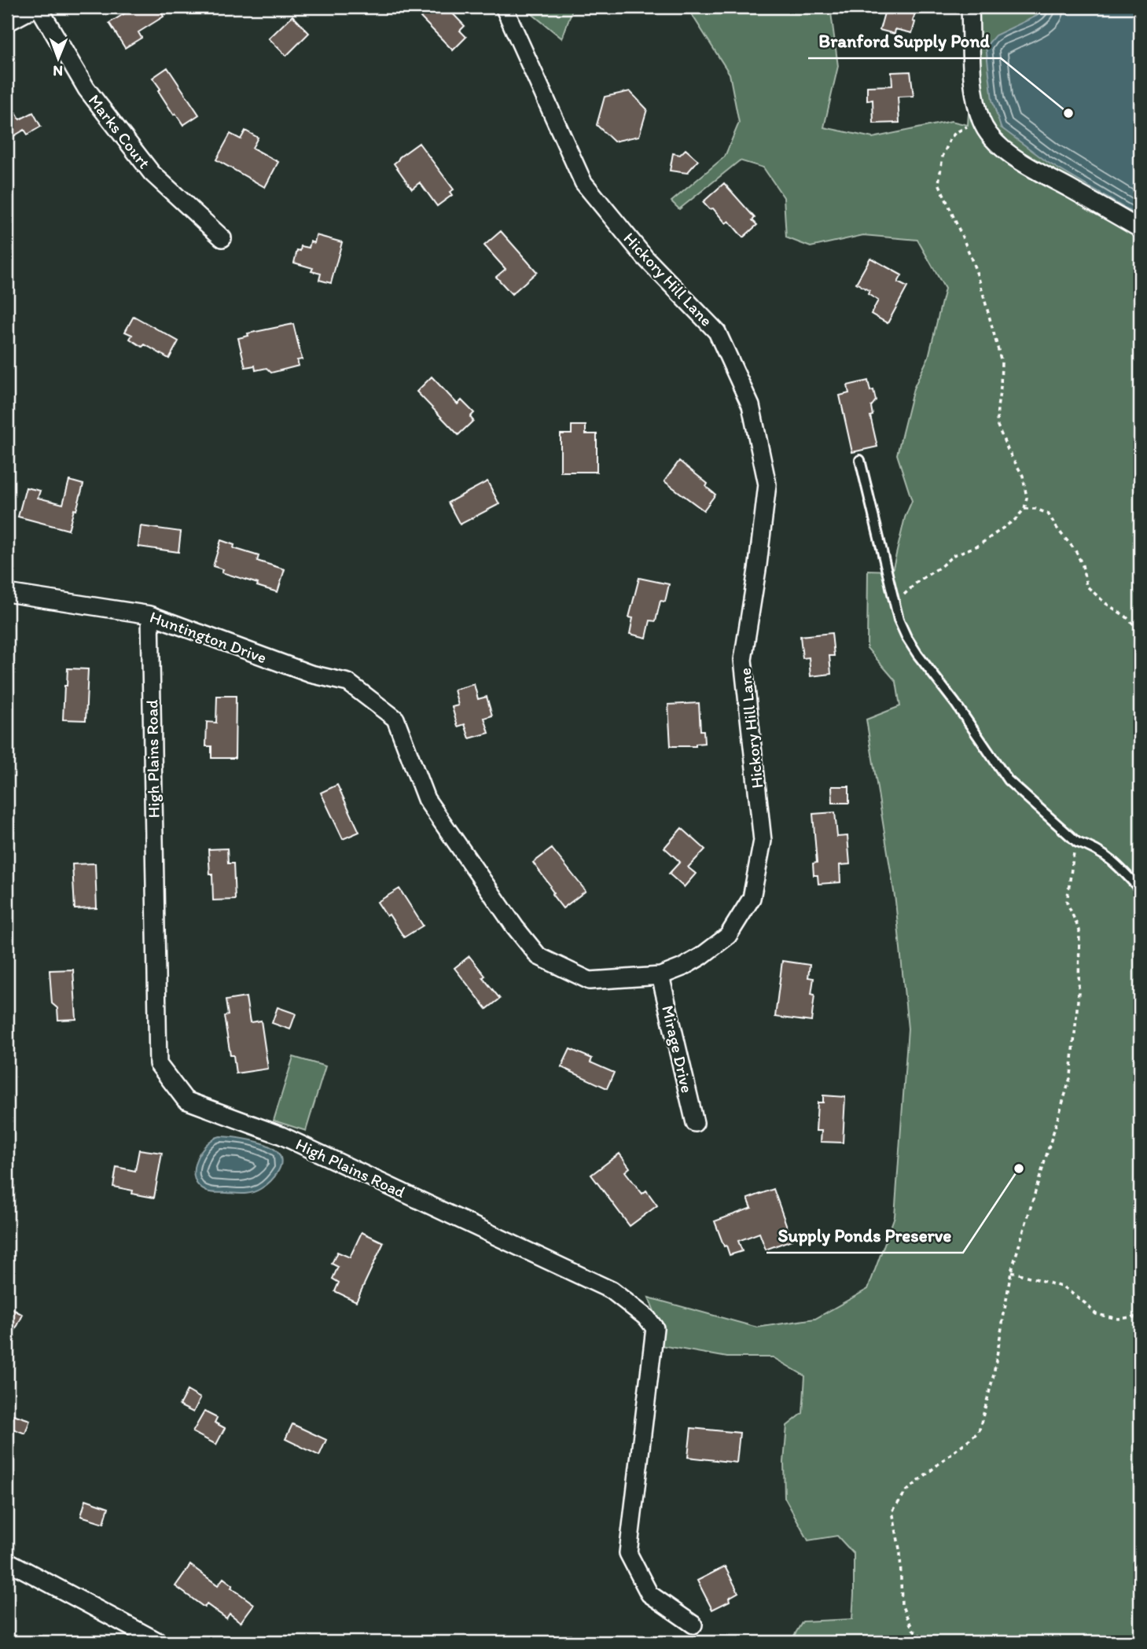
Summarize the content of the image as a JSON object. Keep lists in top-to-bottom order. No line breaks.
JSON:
{"streets":{"street":["Marks Court","Hickory Hill Lane","Huntington Drive","High Plains Road","Mirage Drive"]},"crossings":[["Hickory Hill Lane","Huntington Drive"],["Hickory Hill Lane","Mirage Drive"],["Huntington Drive","High Plains Road"]],"places":["Branford Supply Pond","Supply Ponds Preserve"],"north":"bottom"}
